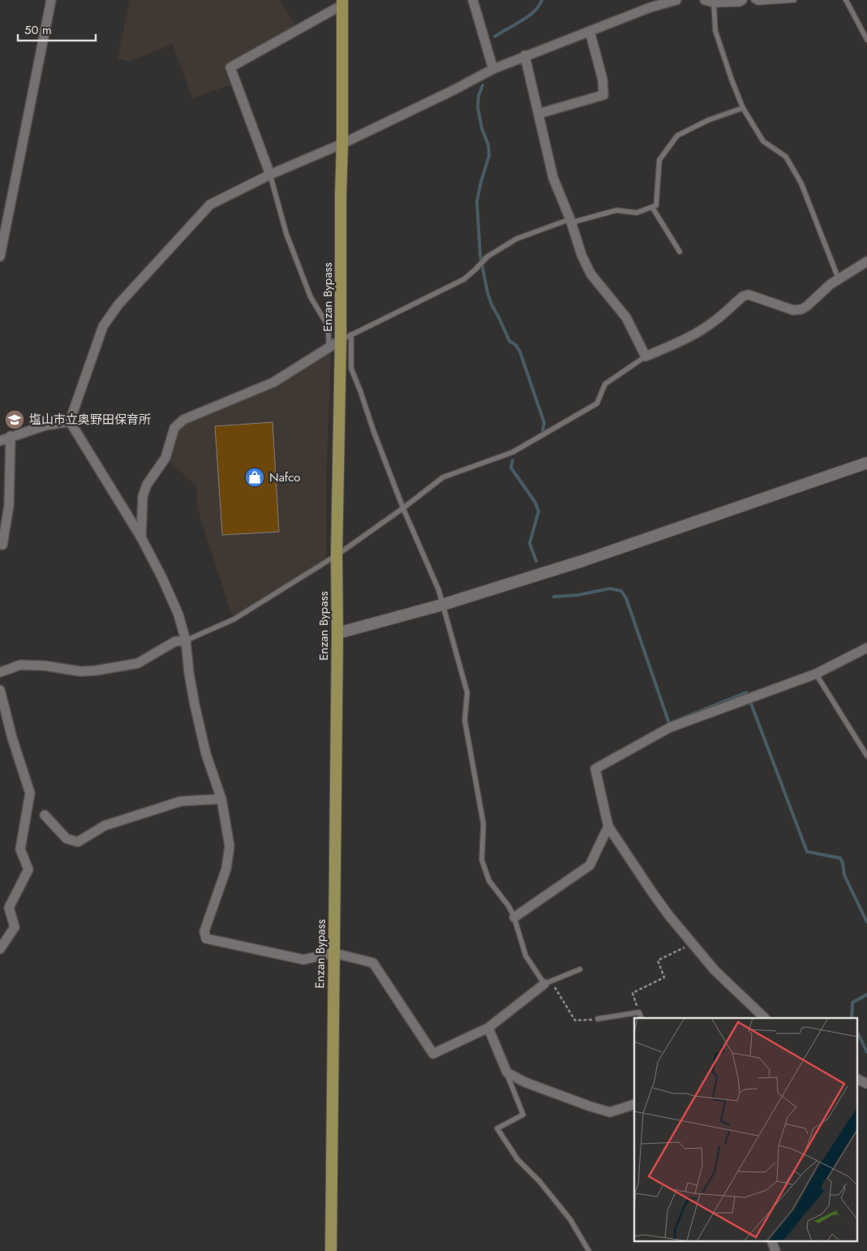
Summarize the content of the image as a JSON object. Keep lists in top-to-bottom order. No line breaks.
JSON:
{"streets":{"highway":["Enzan Bypass"]},"places":{"school or university":["塩山市立奥野田保育所"],"shop":["Nafco"]},"scale_bar":"50 m"}
